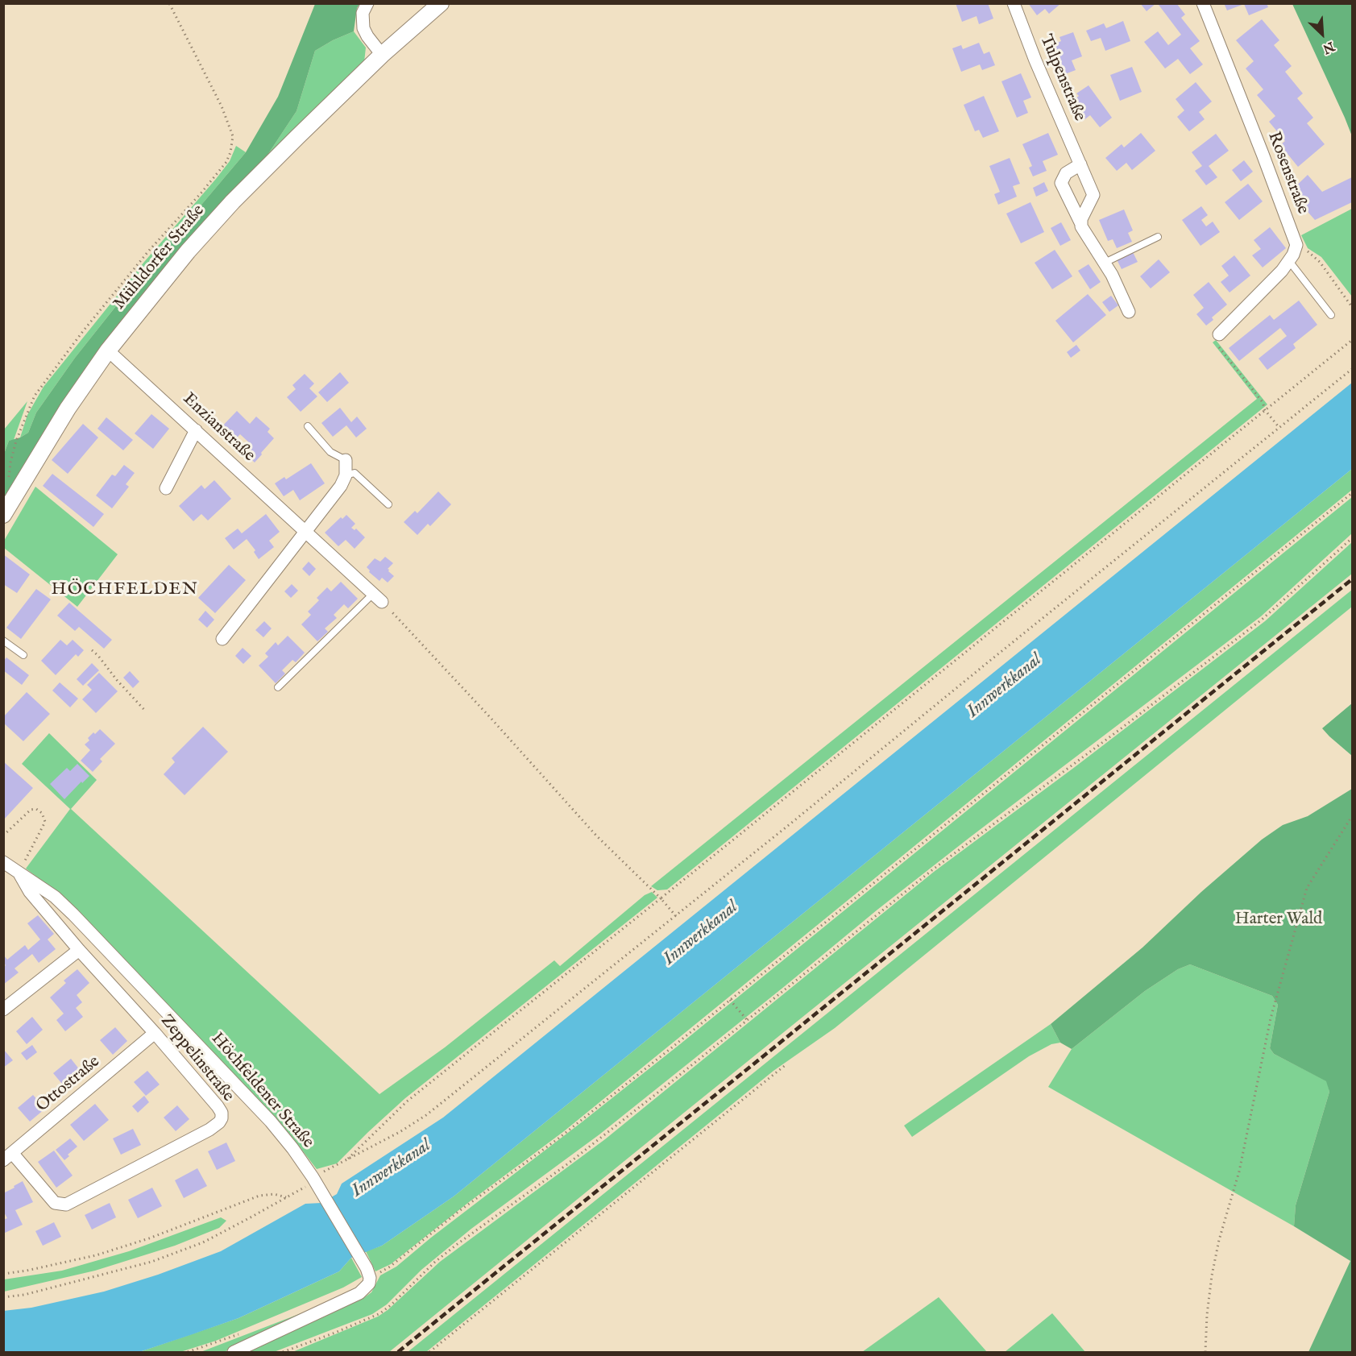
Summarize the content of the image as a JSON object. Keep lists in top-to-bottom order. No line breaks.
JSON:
{"streets":{"street":["Tulpenstraße","Rosenstraße","Mühldorfer Straße","Enzianstraße","Zeppelinstraße","Ottostraße","Höchfeldener Straße"]},"crossings":[["Mühldorfer Straße","Enzianstraße"],["Zeppelinstraße","Ottostraße"],["Zeppelinstraße","Höchfeldener Straße"]],"districts":["HÖCHFELDEN"],"water":["Innwerkkanal"],"parks":["Harter Wald"],"north":"bottom right"}
